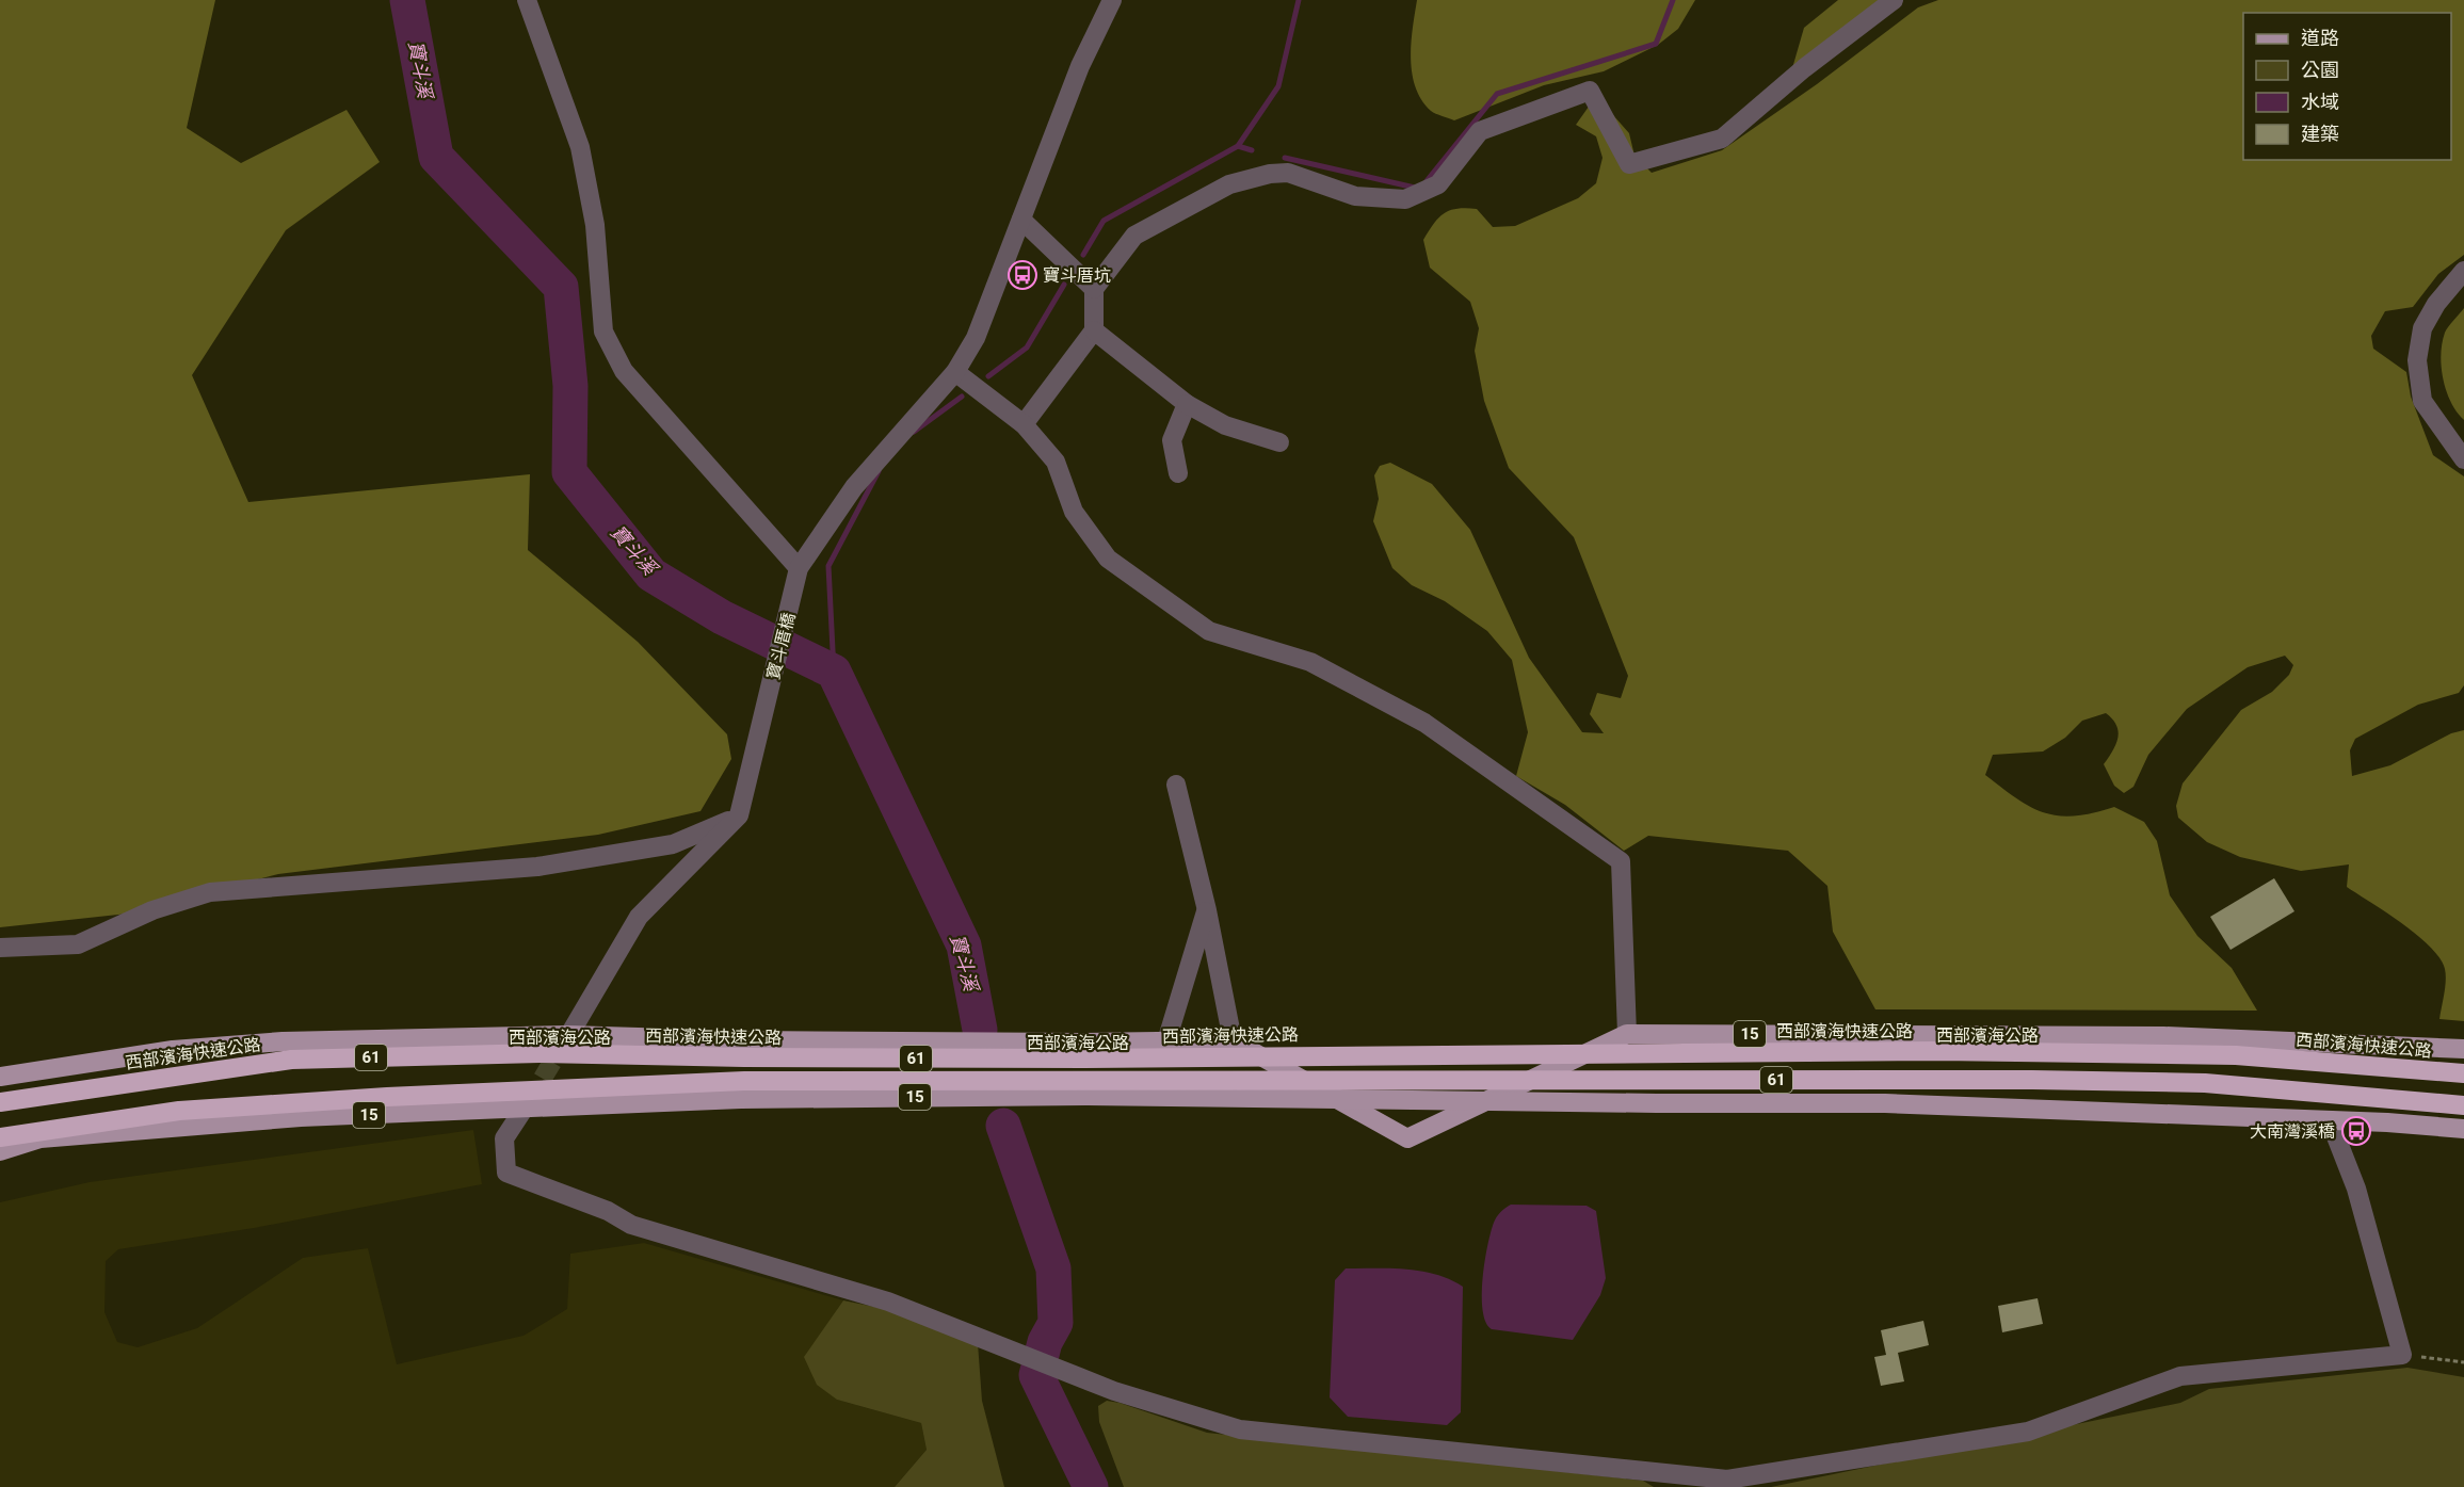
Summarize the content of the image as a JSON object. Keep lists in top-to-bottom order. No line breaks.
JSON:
{"streets":{"highway":["西部濱海快速公路","61"],"main road":["15","西部濱海公路"],"street":["寶斗厝橋"]},"water":["寶斗溪"],"places":{"bus stop":["寶斗厝坑","大南灣溪橋"]},"legend":["道路","公園","水域","建築"]}
